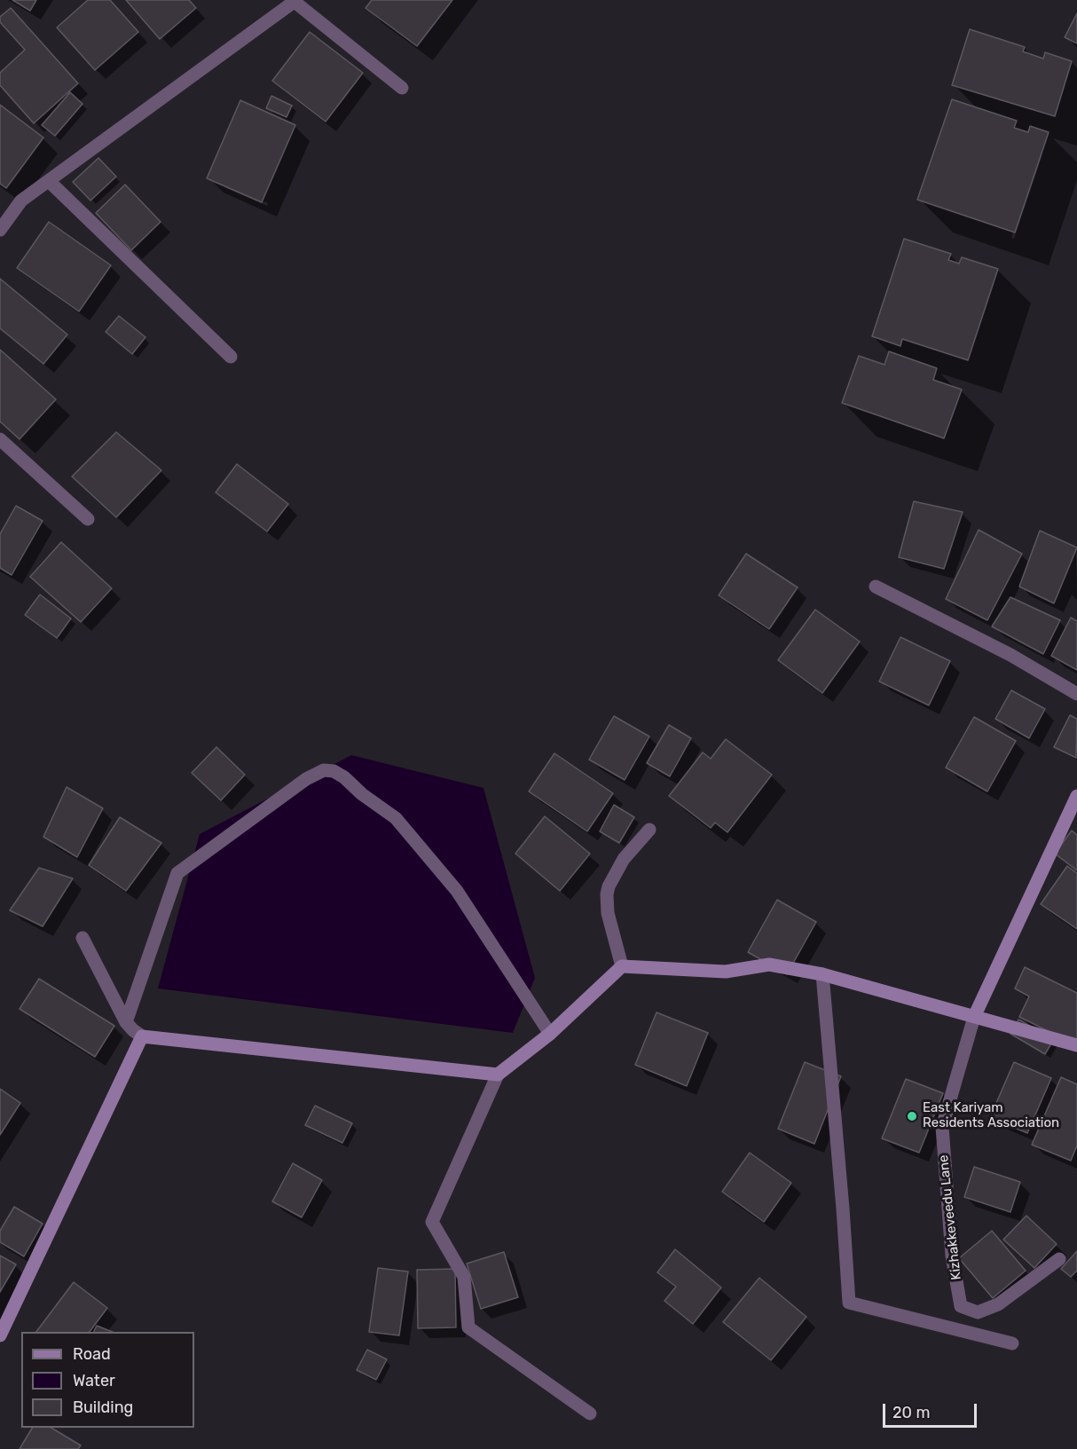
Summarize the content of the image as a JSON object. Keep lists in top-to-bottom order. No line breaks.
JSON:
{"streets":{"street":["Kizhakkeveedu Lane"]},"places":["East Kariyam Residents Association"],"legend":["Road","Water","Building"],"scale_bar":"20 m"}
